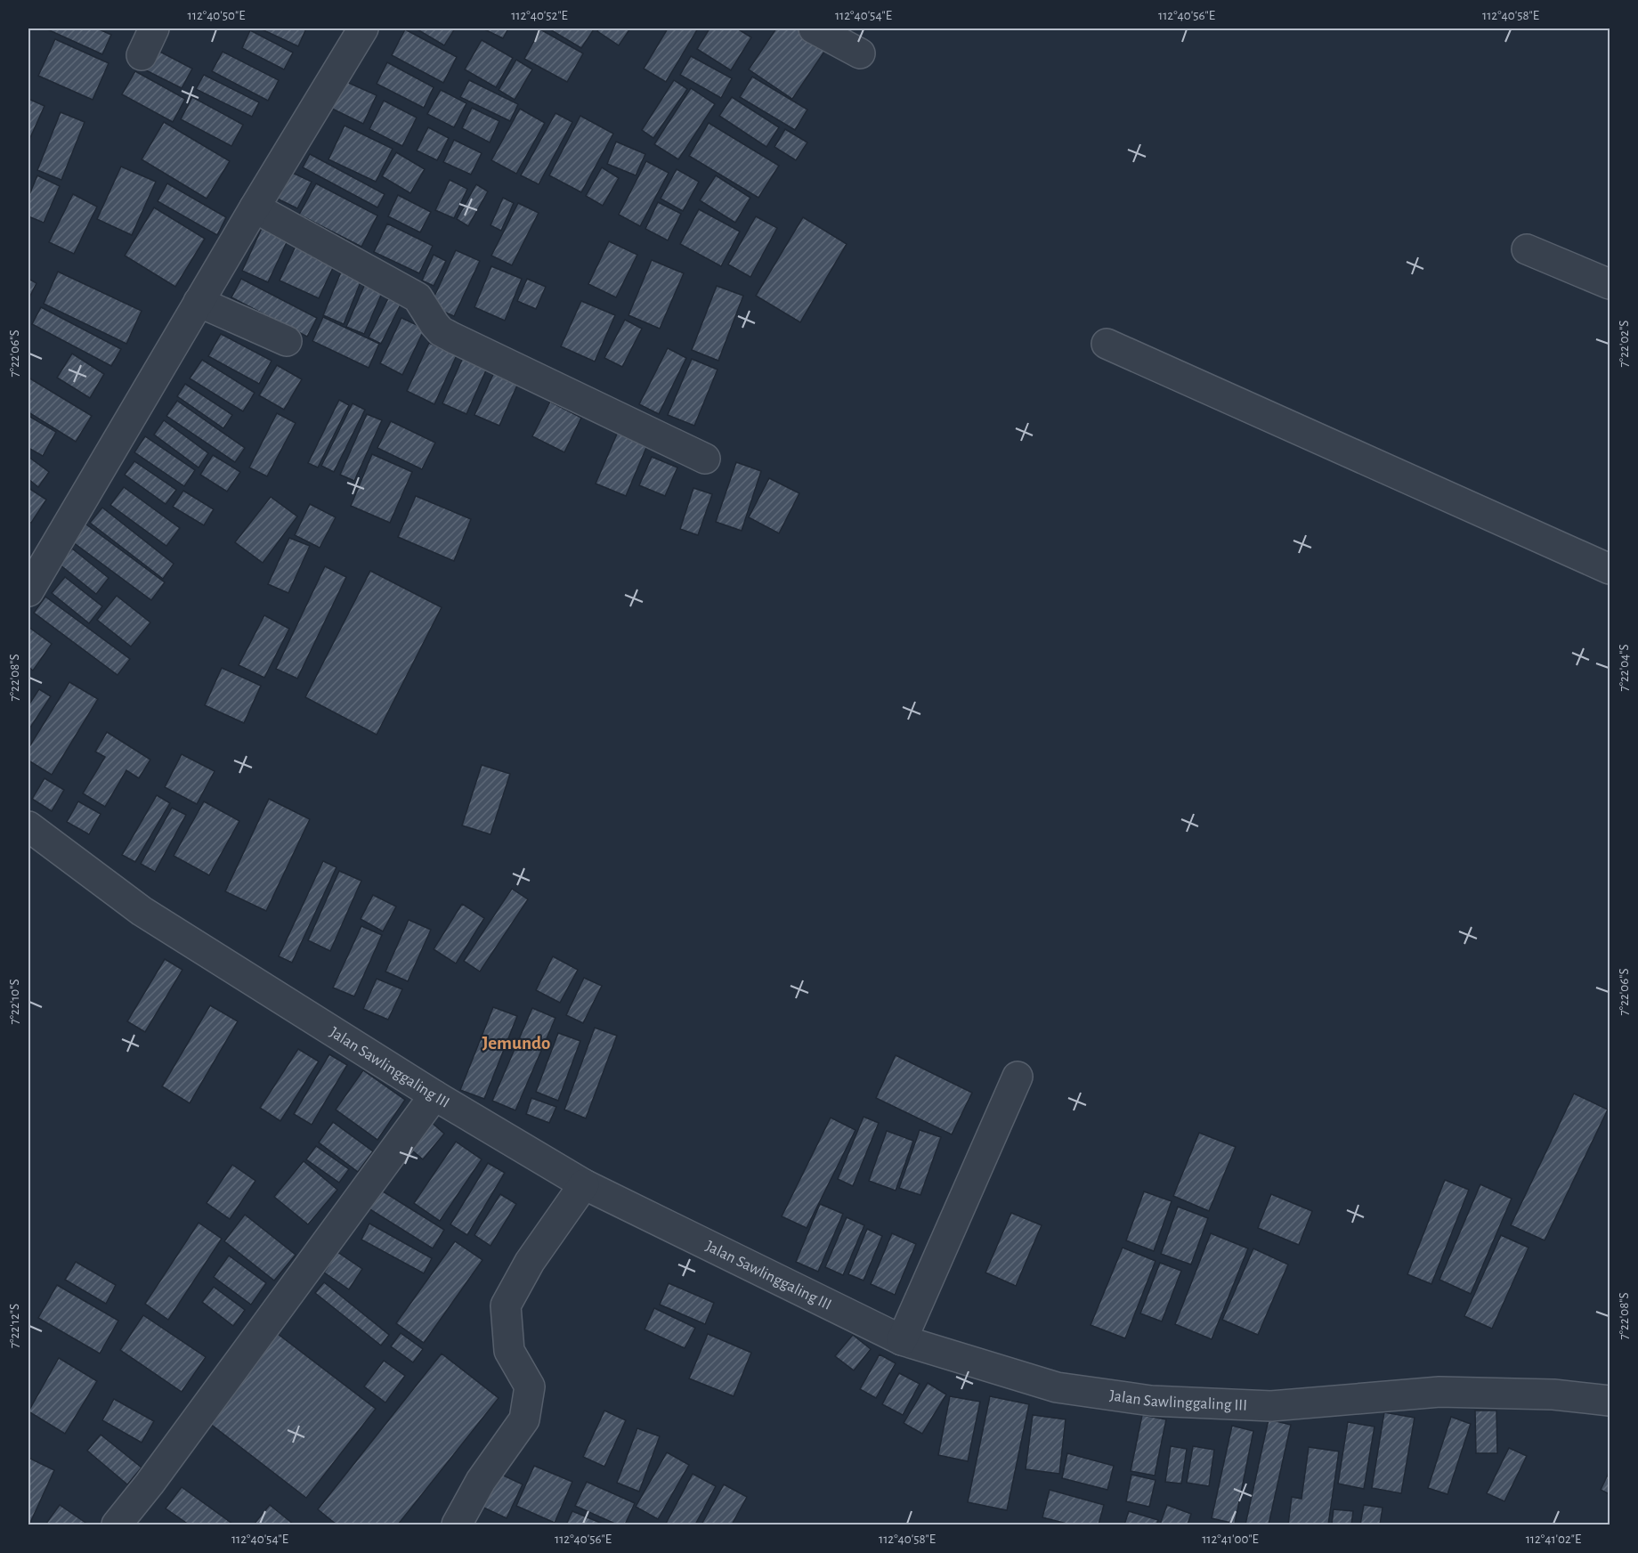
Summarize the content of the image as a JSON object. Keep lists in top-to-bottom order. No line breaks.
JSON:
{"streets":{"street":["Jalan Sawlinggaling III"]},"districts":["Jemundo"],"coordinates":["112°40'50\"E","112°40'52\"E","112°40'54\"E","112°40'56\"E","112°40'58\"E","7°22'02\"S","7°22'06\"S","7°22'04\"S","7°22'08\"S","7°22'10\"S","7°22'12\"S","112°41'00\"E","112°41'02\"E"]}
